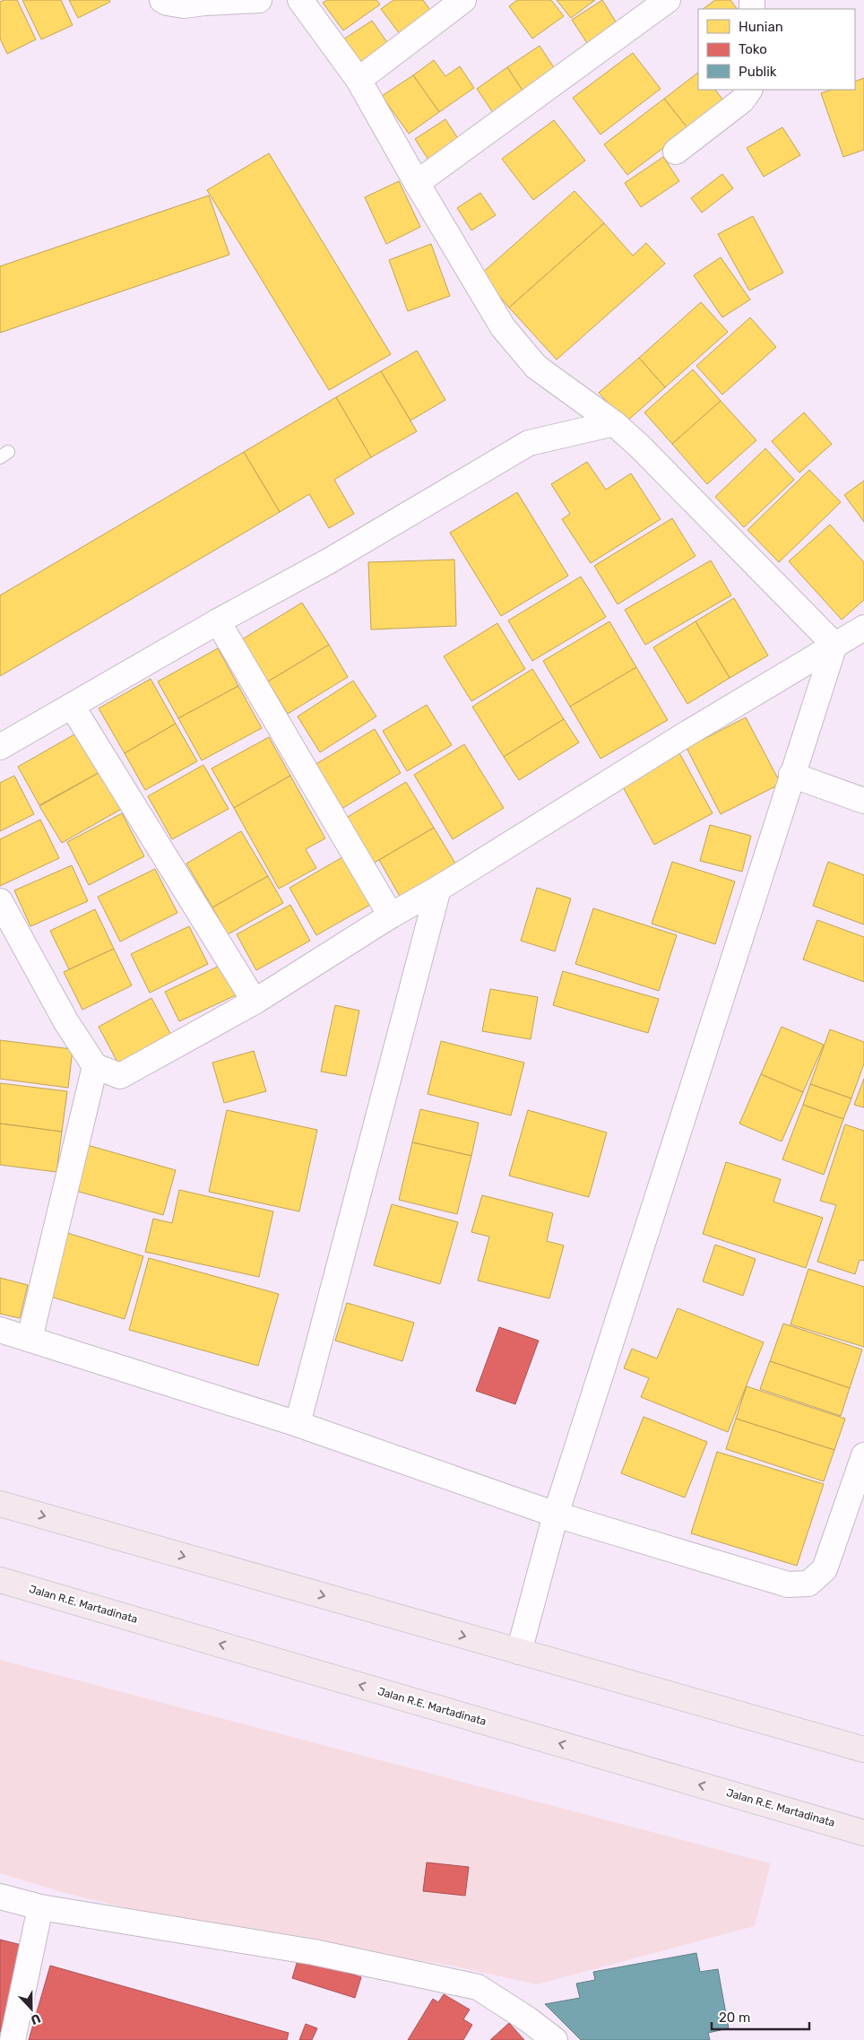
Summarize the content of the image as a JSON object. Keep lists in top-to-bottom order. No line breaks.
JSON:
{"streets":{"highway":["Jalan R.E. Martadinata"]},"legend":["Hunian","Toko","Publik"],"scale_bar":"20 m","north":"bottom"}
